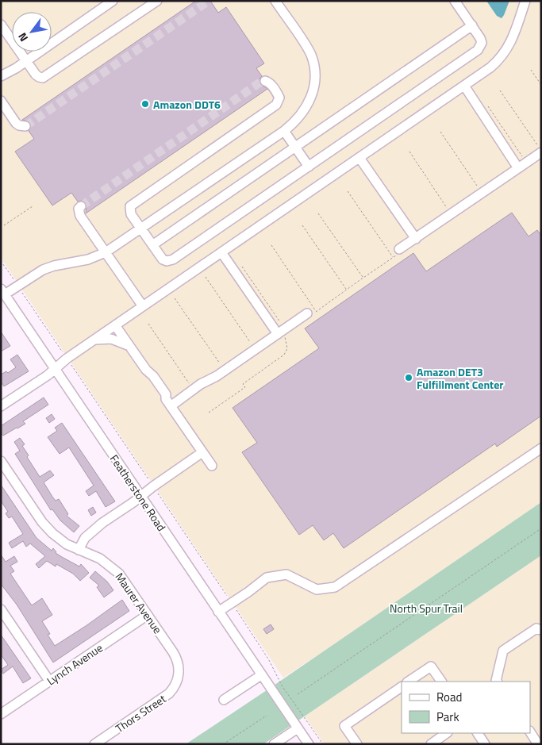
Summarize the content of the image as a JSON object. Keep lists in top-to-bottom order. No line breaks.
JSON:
{"streets":{"street":["Featherstone Road","Maurer Avenue","Lynch Avenue","Thors Street"]},"crossings":[["Maurer Avenue","Lynch Avenue"],["Maurer Avenue","Thors Street"]],"parks":["North Spur Trail"],"places":["Amazon DDT6","Amazon DET3 Fulfillment Center"],"legend":["Road","Park"],"north":"bottom left"}
